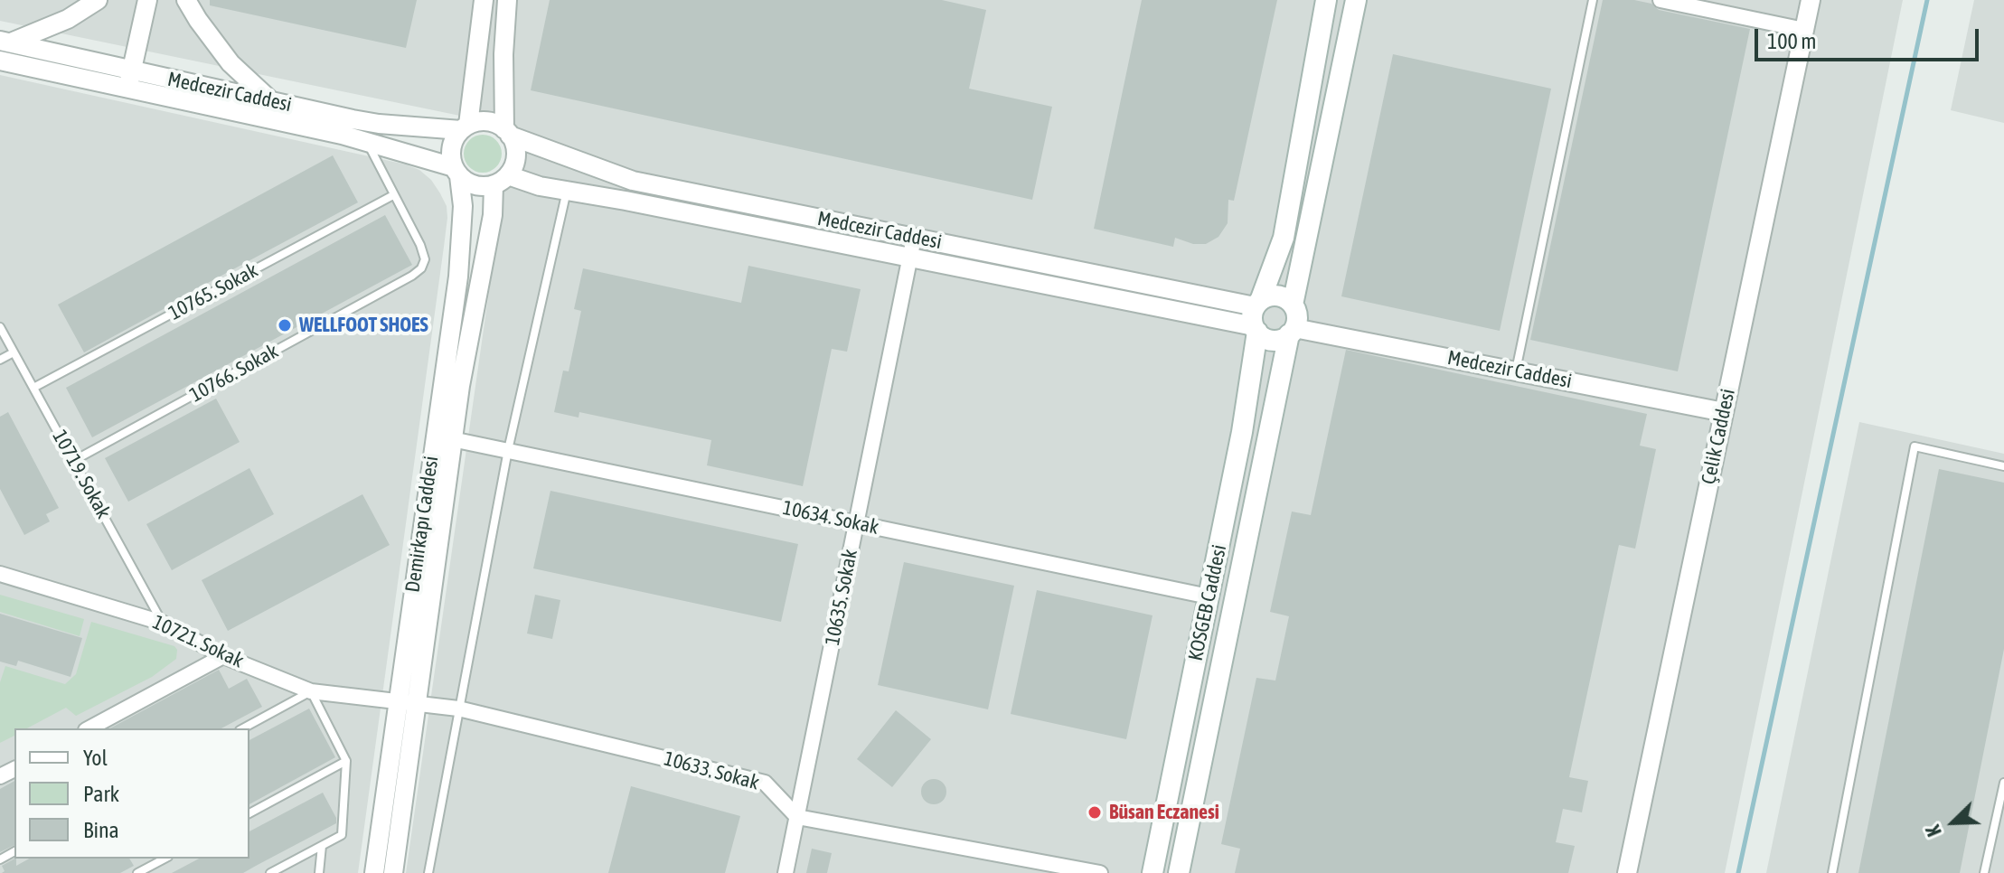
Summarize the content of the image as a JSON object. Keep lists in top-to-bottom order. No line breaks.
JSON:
{"streets":{"main road":["KOSGEB Caddesi"],"street":["Medcezir Caddesi","Çelik Caddesi","10634. Sokak","Demirkapı Caddesi","10635. Sokak","10721. Sokak","10633. Sokak"],"lane":["10765. Sokak","10766. Sokak","10719. Sokak"]},"crossings":[["Medcezir Caddesi","10766. Sokak"],["Medcezir Caddesi","Çelik Caddesi"],["Medcezir Caddesi","Demirkapı Caddesi"],["Medcezir Caddesi","10635. Sokak"],["Medcezir Caddesi","KOSGEB Caddesi"],["10765. Sokak","10766. Sokak"],["10765. Sokak","10719. Sokak"],["10766. Sokak","10719. Sokak"],["10719. Sokak","10721. Sokak"],["10634. Sokak","Demirkapı Caddesi"],["10634. Sokak","10635. Sokak"],["10634. Sokak","KOSGEB Caddesi"],["Demirkapı Caddesi","10721. Sokak"],["Demirkapı Caddesi","10633. Sokak"],["10635. Sokak","10633. Sokak"],["10721. Sokak","10633. Sokak"]],"places":["WELLFOOT SHOES","Büsan Eczanesi"],"legend":["Yol","Park","Bina"],"scale_bar":"100 m","north":"bottom left"}
